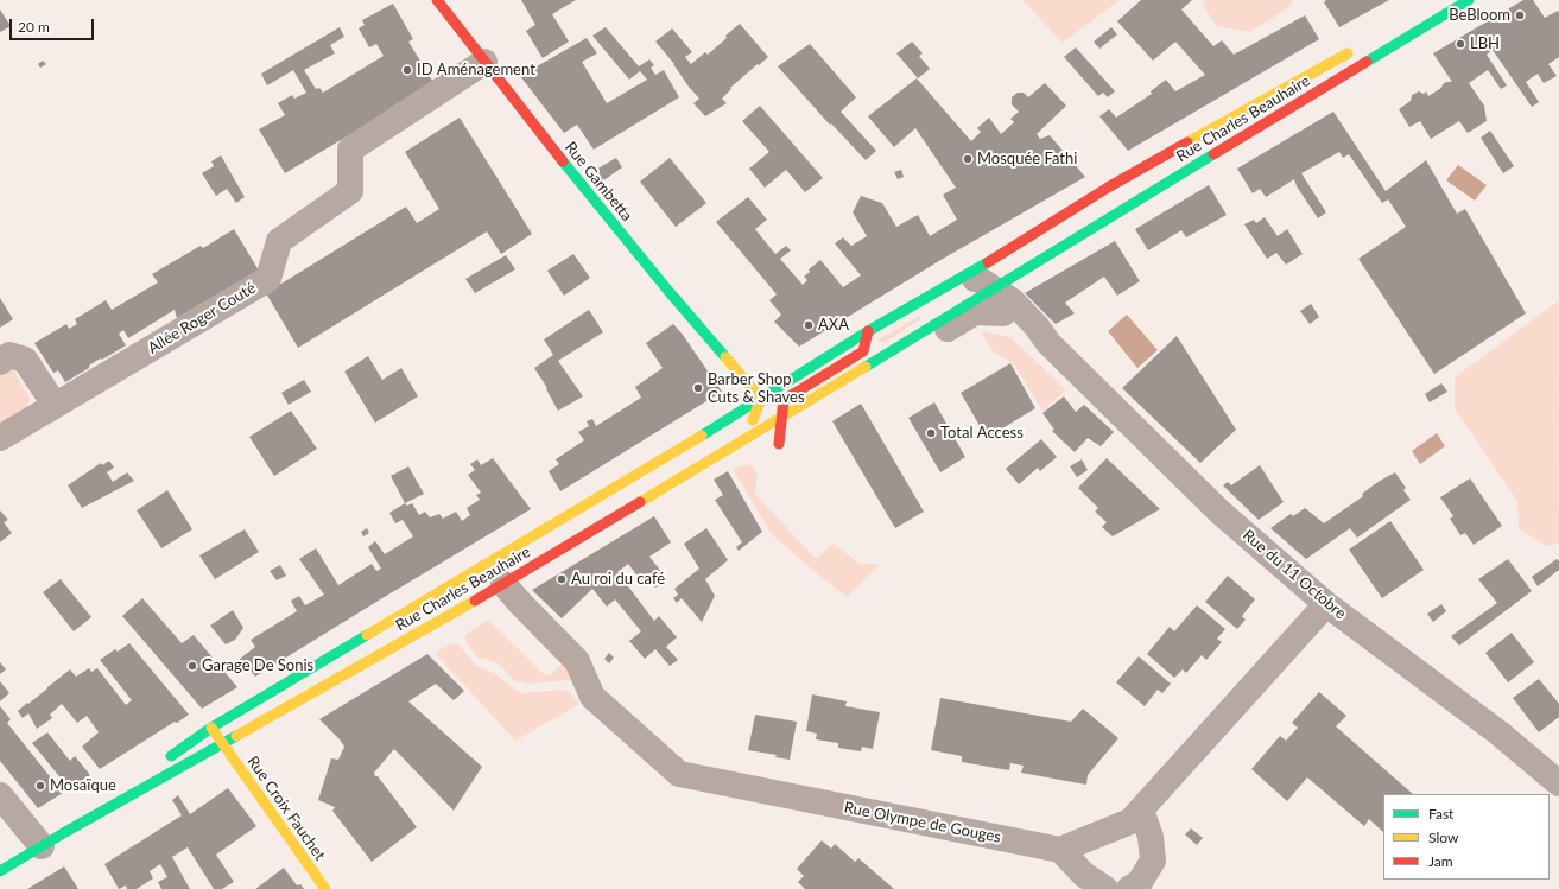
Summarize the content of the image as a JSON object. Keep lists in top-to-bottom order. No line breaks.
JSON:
{"streets":{"main road":["Rue Charles Beauhaire","Rue Gambetta","Rue Croix Fauchet"],"street":["Allée Roger Couté","Rue du 11 Octobre","Rue Olympe de Gouges"]},"crossings":[["Rue Charles Beauhaire","Rue du 11 Octobre"],["Rue Charles Beauhaire","Rue Croix Fauchet"],["Rue Charles Beauhaire","Rue Olympe de Gouges"],["Rue Gambetta","Allée Roger Couté"]],"places":["BeBloom","LBH","ID Aménagement","Mosquée Fathi","AXA","Barber Shop Cuts & Shaves","Total Access","Au roi du café","Garage De Sonis","Mosaïque"],"legend":["Fast","Slow","Jam"],"scale_bar":"20 m"}
